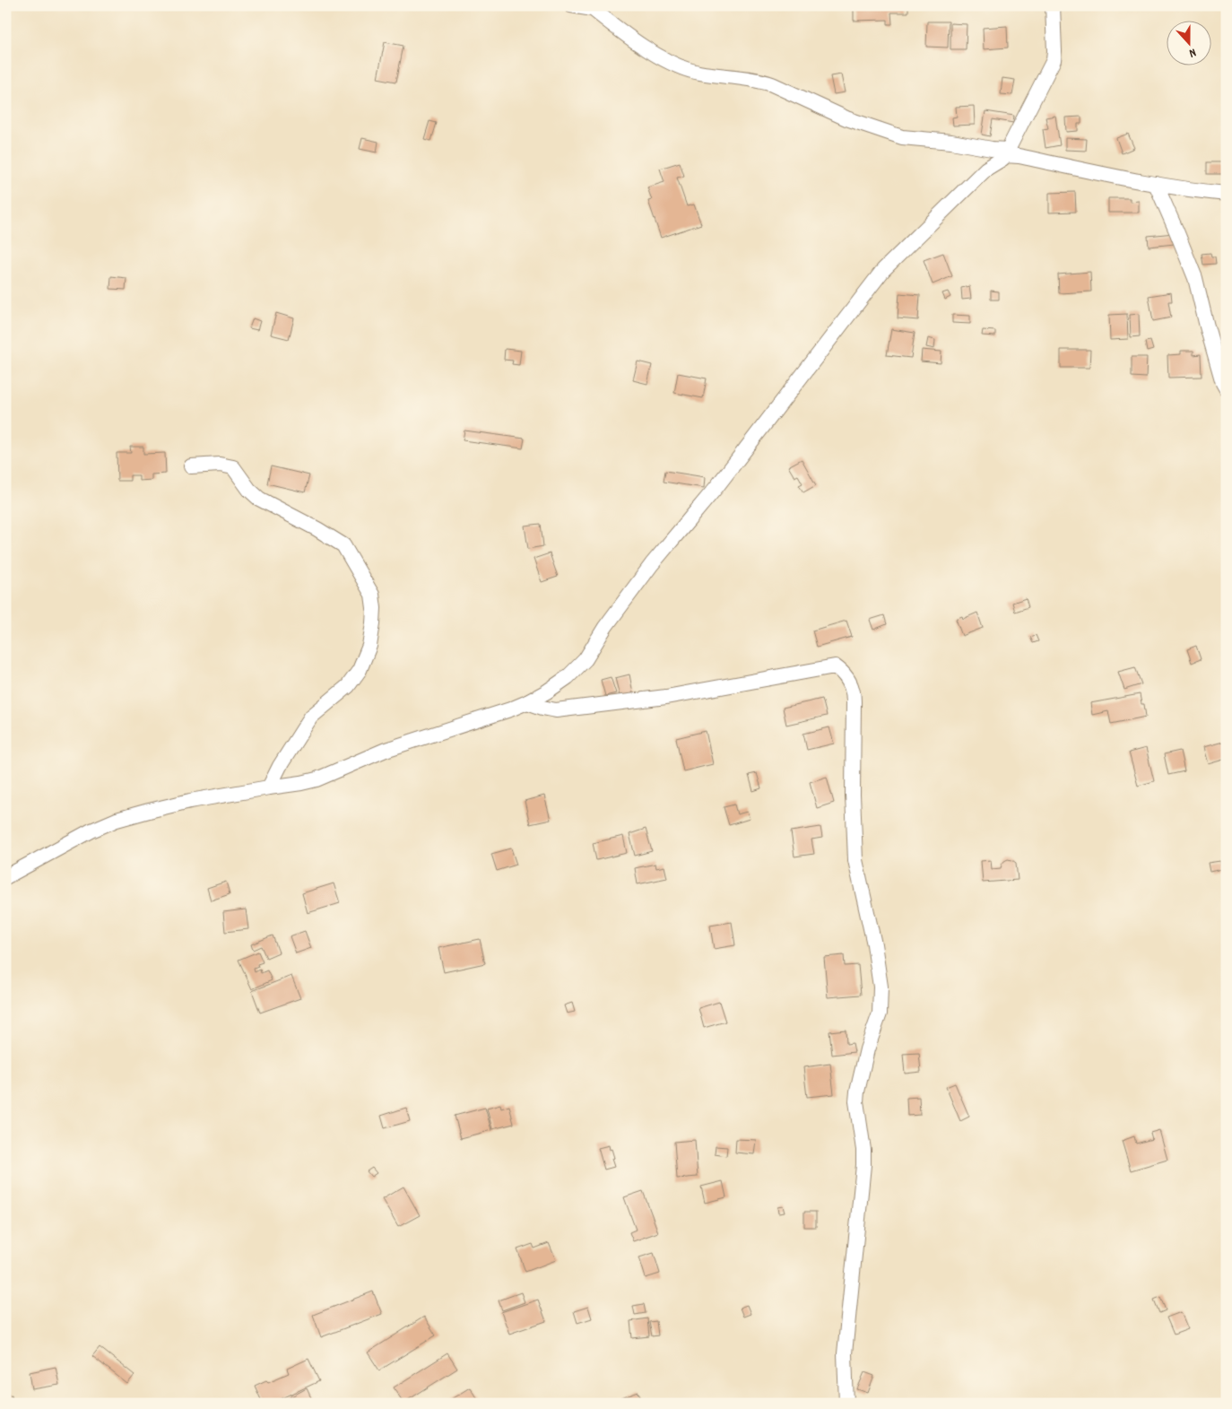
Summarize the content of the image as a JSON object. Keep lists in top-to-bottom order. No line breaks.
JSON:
{"north":"bottom"}
